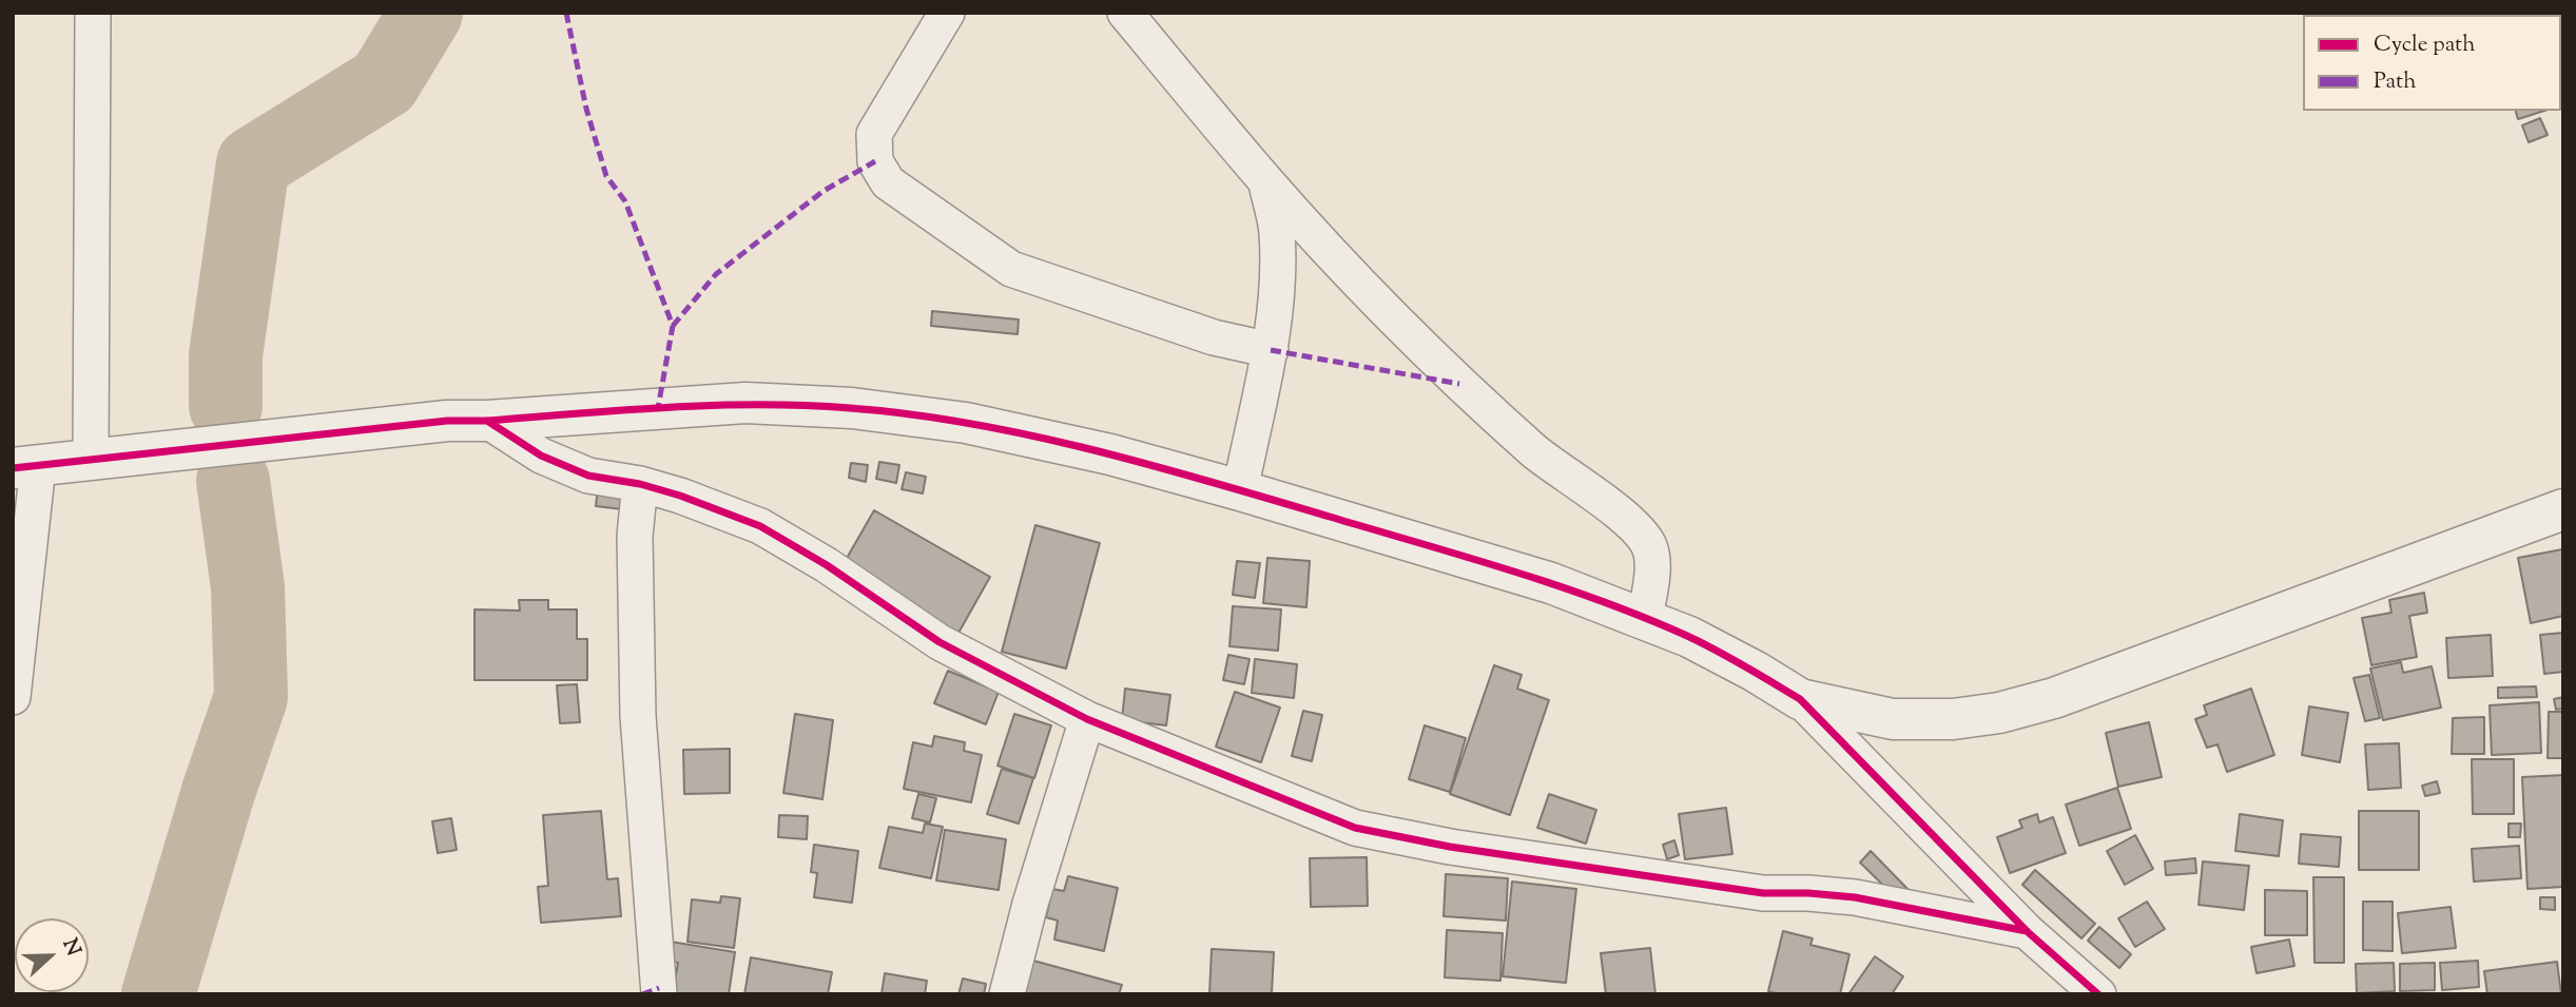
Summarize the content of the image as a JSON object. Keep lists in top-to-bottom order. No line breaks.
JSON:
{"legend":["Cycle path","Path"],"north":"right"}
